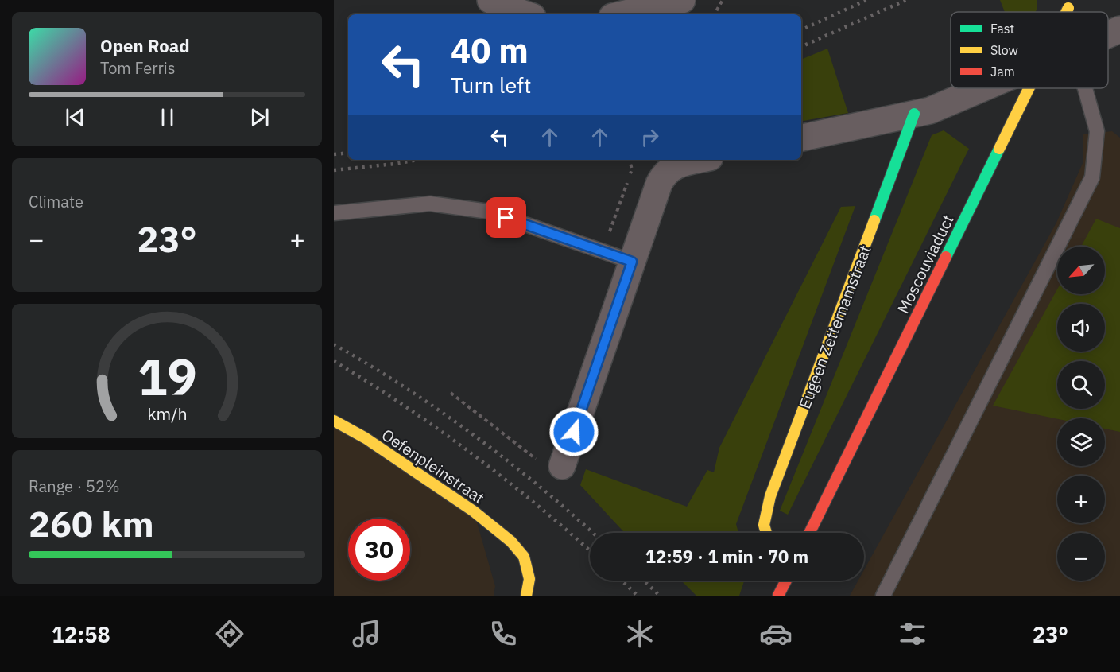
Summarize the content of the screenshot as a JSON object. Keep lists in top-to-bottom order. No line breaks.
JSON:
{"streets":{"street":["Moscouviaduct","Eugeen Zetternamstraat","Oefenpleinstraat"]},"legend":["Fast","Slow","Jam"],"north":"bottom left","page":{"turn":["40 m","Turn left"],"song":["Open Road","Tom Ferris"],"tile":["Climate",["Range · 52%","260 km"]],"heat":["−","23°","+"],"map_buttons":["+","−"],"limit":"30","trip":"12:59 · 1 min · 70 m","tabs":["12:58","23°"],"gauge":["19","km/h"]}}
